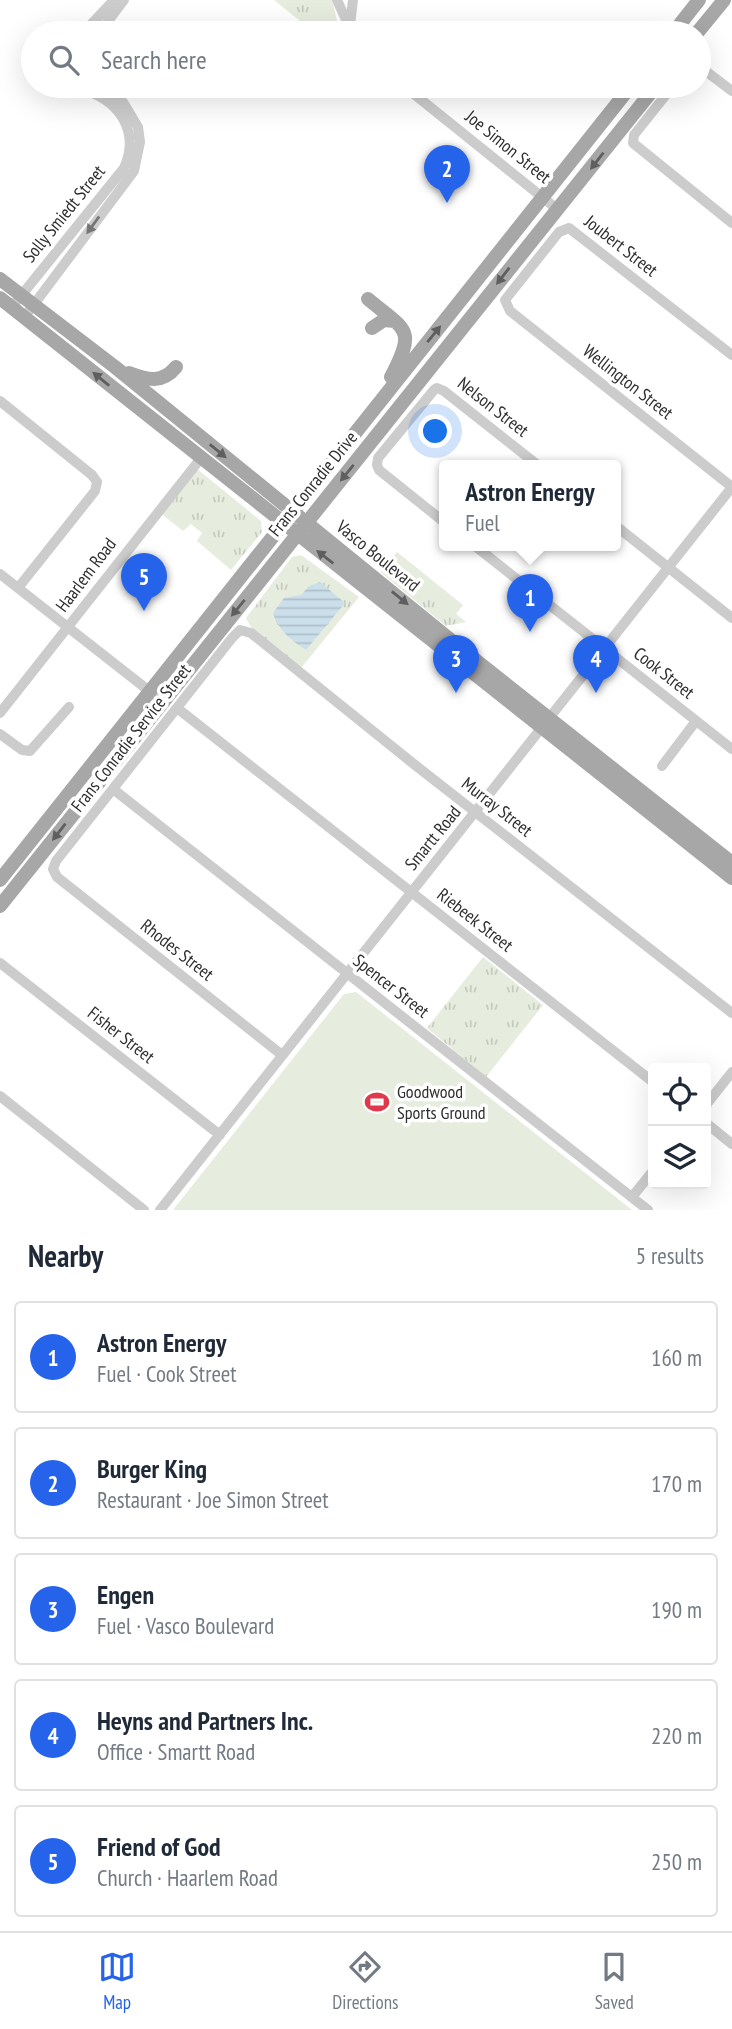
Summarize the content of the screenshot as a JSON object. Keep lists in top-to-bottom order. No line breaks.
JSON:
{"streets":{"main road":["Frans Conradie Drive","Vasco Boulevard"],"street":["Joe Simon Street","Solly Smiedt Street","Joubert Street","Wellington Street","Nelson Street","Haarlem Road","Cook Street","Frans Conradie Service Street","Murray Street","Smartt Road","Riebeek Street","Rhodes Street","Spencer Street","Fisher Street"]},"crossings":[["Joe Simon Street","Frans Conradie Drive"],["Solly Smiedt Street","Vasco Boulevard"],["Joubert Street","Wellington Street"],["Wellington Street","Smartt Road"],["Frans Conradie Drive","Vasco Boulevard"],["Vasco Boulevard","Haarlem Road"],["Vasco Boulevard","Smartt Road"],["Cook Street","Smartt Road"],["Frans Conradie Service Street","Murray Street"],["Frans Conradie Service Street","Riebeek Street"],["Frans Conradie Service Street","Rhodes Street"],["Frans Conradie Service Street","Spencer Street"],["Murray Street","Smartt Road"],["Smartt Road","Riebeek Street"],["Smartt Road","Rhodes Street"],["Smartt Road","Spencer Street"],["Smartt Road","Fisher Street"]],"one_way":["Solly Smiedt Street"],"places":{"sports":["Goodwood Sports Ground"]},"page":{"search":"Search here","pins":["2","5","1","3","4"],"popup":["Astron Energy","Fuel"],"heading":["Nearby","5 results"],"list":[{"mark":"1","name":"Astron Energy","note":"Fuel · Cook Street","value":"160 m"},{"mark":"2","name":"Burger King","note":"Restaurant · Joe Simon Street","value":"170 m"},{"mark":"3","name":"Engen","note":"Fuel · Vasco Boulevard","value":"190 m"},{"mark":"4","name":"Heyns and Partners Inc.","note":"Office · Smartt Road","value":"220 m"},{"mark":"5","name":"Friend of God","note":"Church · Haarlem Road","value":"250 m"}],"nav":["Map","Directions","Saved"]}}
